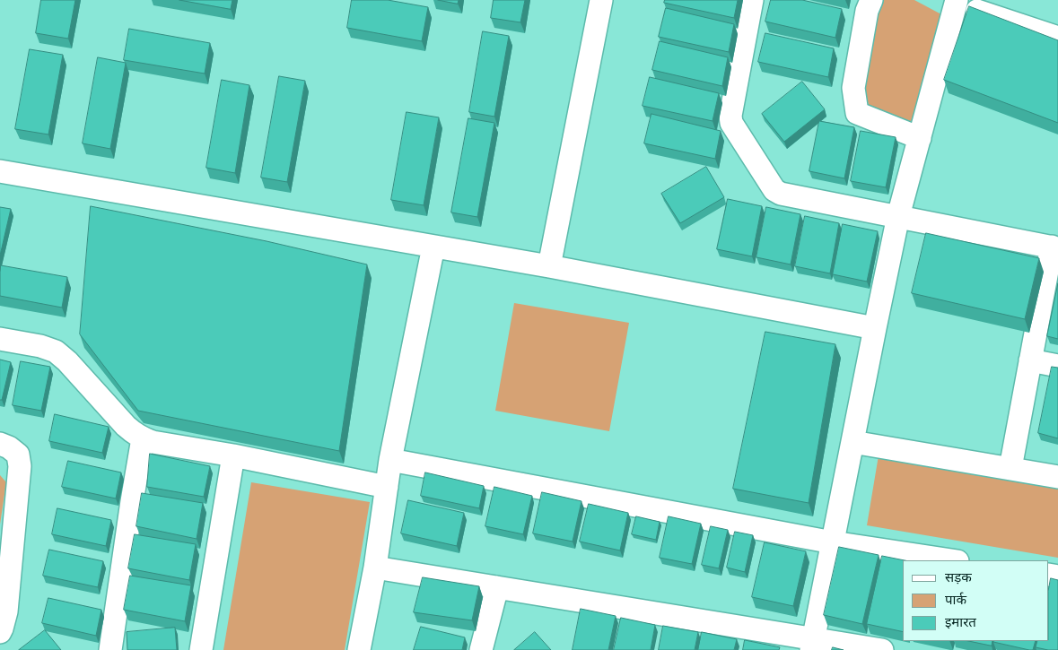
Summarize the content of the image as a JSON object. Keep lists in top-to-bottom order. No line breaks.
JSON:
{"legend":["सड़क","पार्क","इमारत"]}
